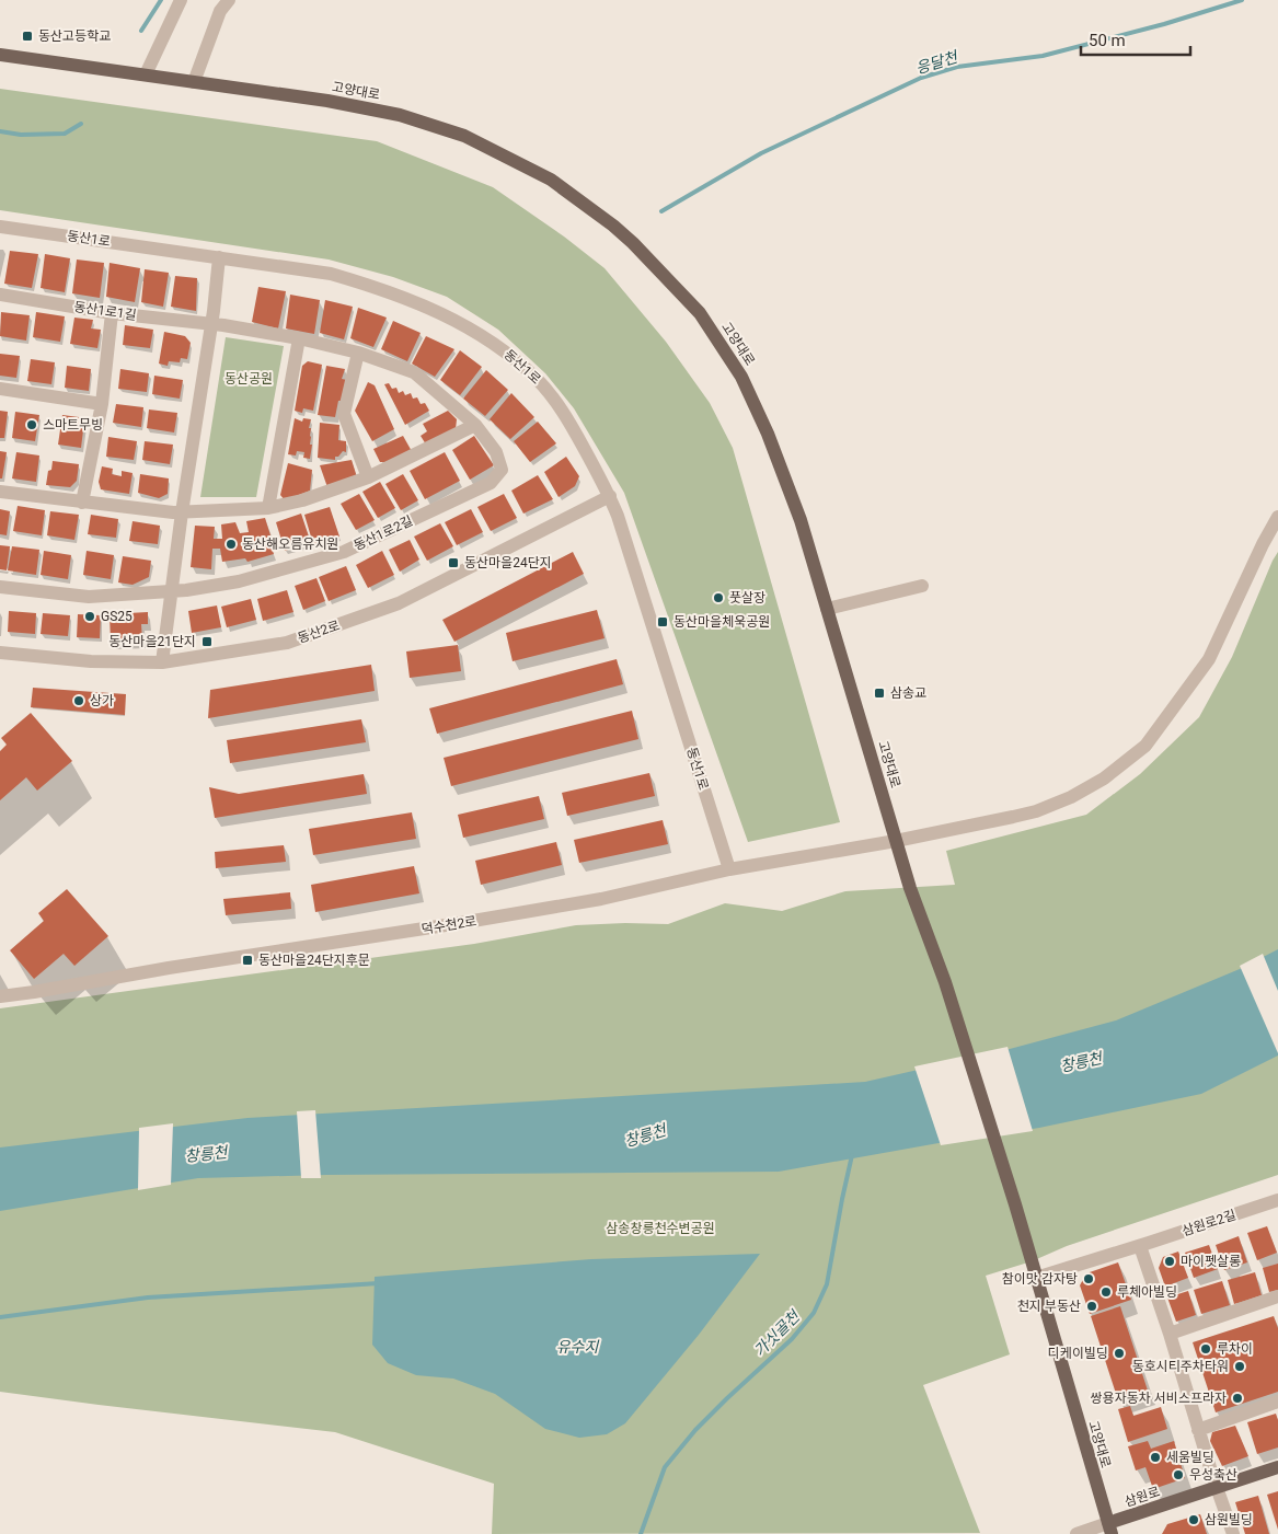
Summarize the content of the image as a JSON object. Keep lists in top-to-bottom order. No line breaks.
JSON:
{"streets":{"main road":["고양대로","삼원로"],"street":["동산1로","동산1로1길","동산1로2길","동산2로","덕수천2로","삼원로2길"]},"crossings":[["고양대로","덕수천2로"],["고양대로","삼원로2길"],["고양대로","삼원로"],["동산1로","동산2로"],["동산1로","덕수천2로"],["동산1로1길","동산1로2길"]],"water":["응달천","창릉천","가싯골천","유수지"],"parks":["동산공원","삼송창릉천수변공원"],"places":{"transit":["동산고등학교","동산마을24단지","동산마을체욱공원","동산마을21단지","삼송교","동산마을24단지후문"],"other":["스마트무빙","동산해오름유치원","풋살장","GS25","상가","마이펫살롱","참이맛 감자탕","루체아빌딩","천지 부동산","루차이","디케이빌딩","동호시티주차타워","쌍용자동차 서비스프라자","세움빌딩","우성축산","삼원빌딩"]},"scale_bar":"50 m"}
